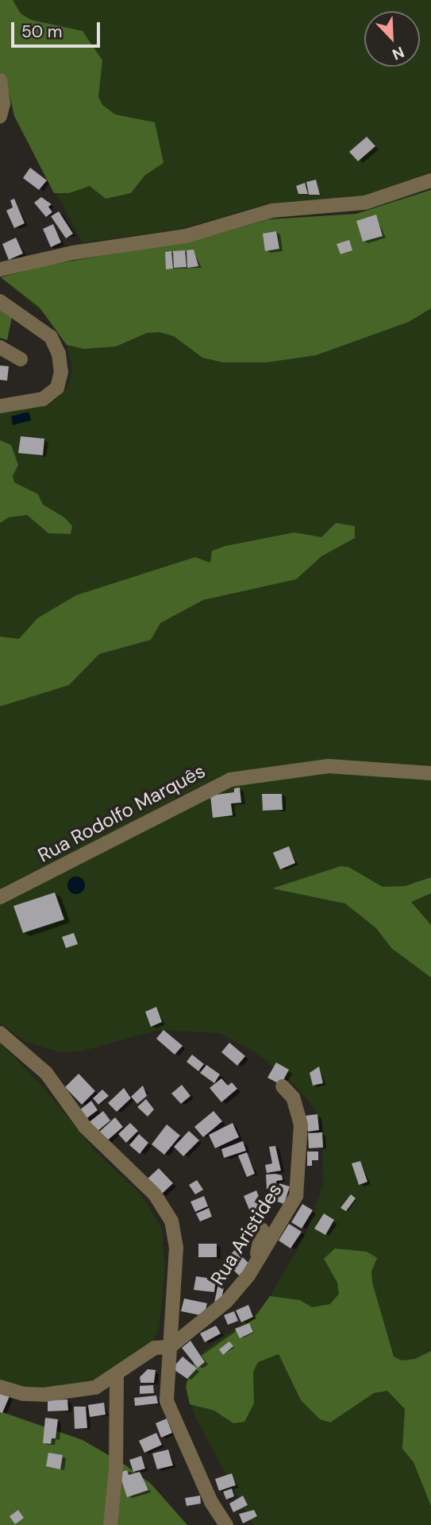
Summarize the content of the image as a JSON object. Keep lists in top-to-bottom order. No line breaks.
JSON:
{"streets":{"street":["Rua Rodolfo Marquês","Rua Aristides"]},"scale_bar":"50 m","north":"bottom right"}
